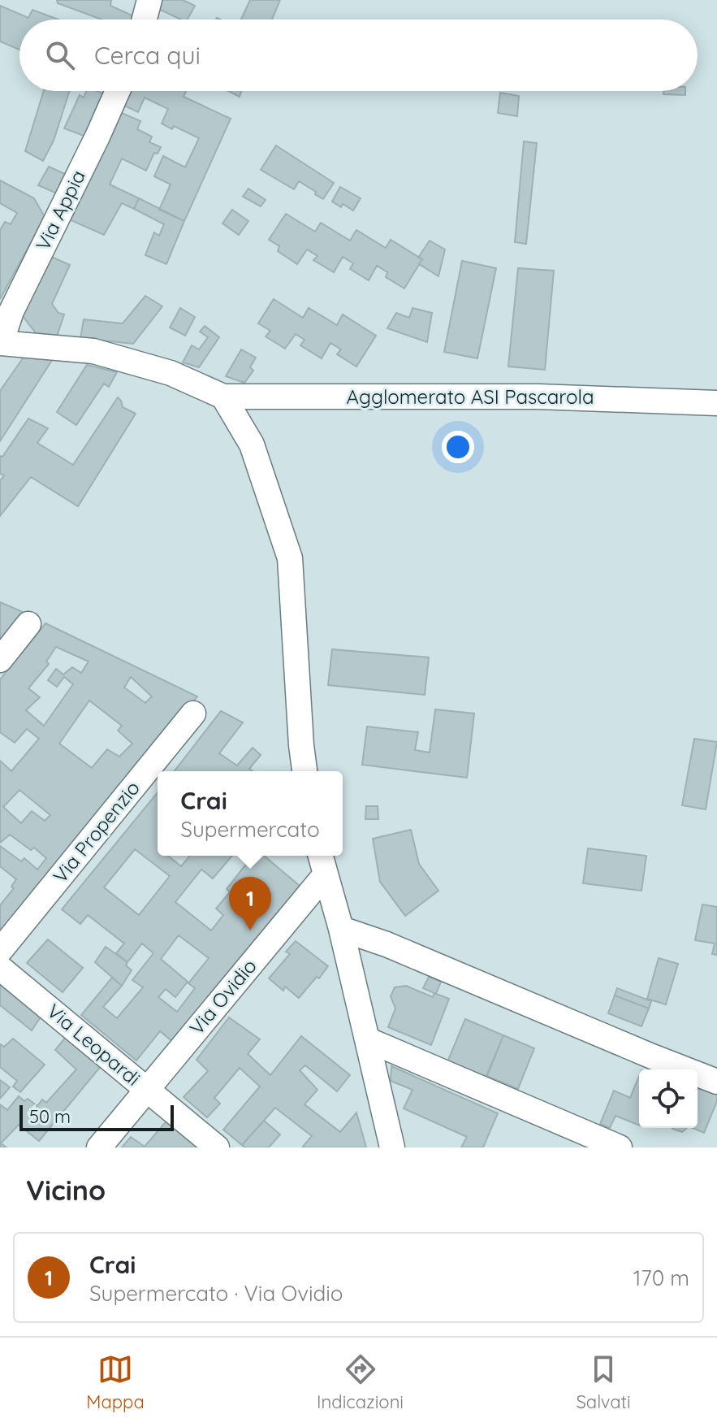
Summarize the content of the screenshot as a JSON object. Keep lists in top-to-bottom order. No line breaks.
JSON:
{"streets":{"street":["Via Appia","Agglomerato ASI Pascarola","Via Propenzio","Via Ovidio","Via Leopardi"]},"crossings":[["Via Ovidio","Via Leopardi"]],"scale_bar":"50 m","page":{"search":"Cerca qui","popup":["Crai","Supermercato"],"pins":"1","scale":"50 m","heading":"Vicino","list":[{"mark":"1","name":"Crai","note":"Supermercato · Via Ovidio","value":"170 m"}],"nav":["Mappa","Indicazioni","Salvati"]}}
